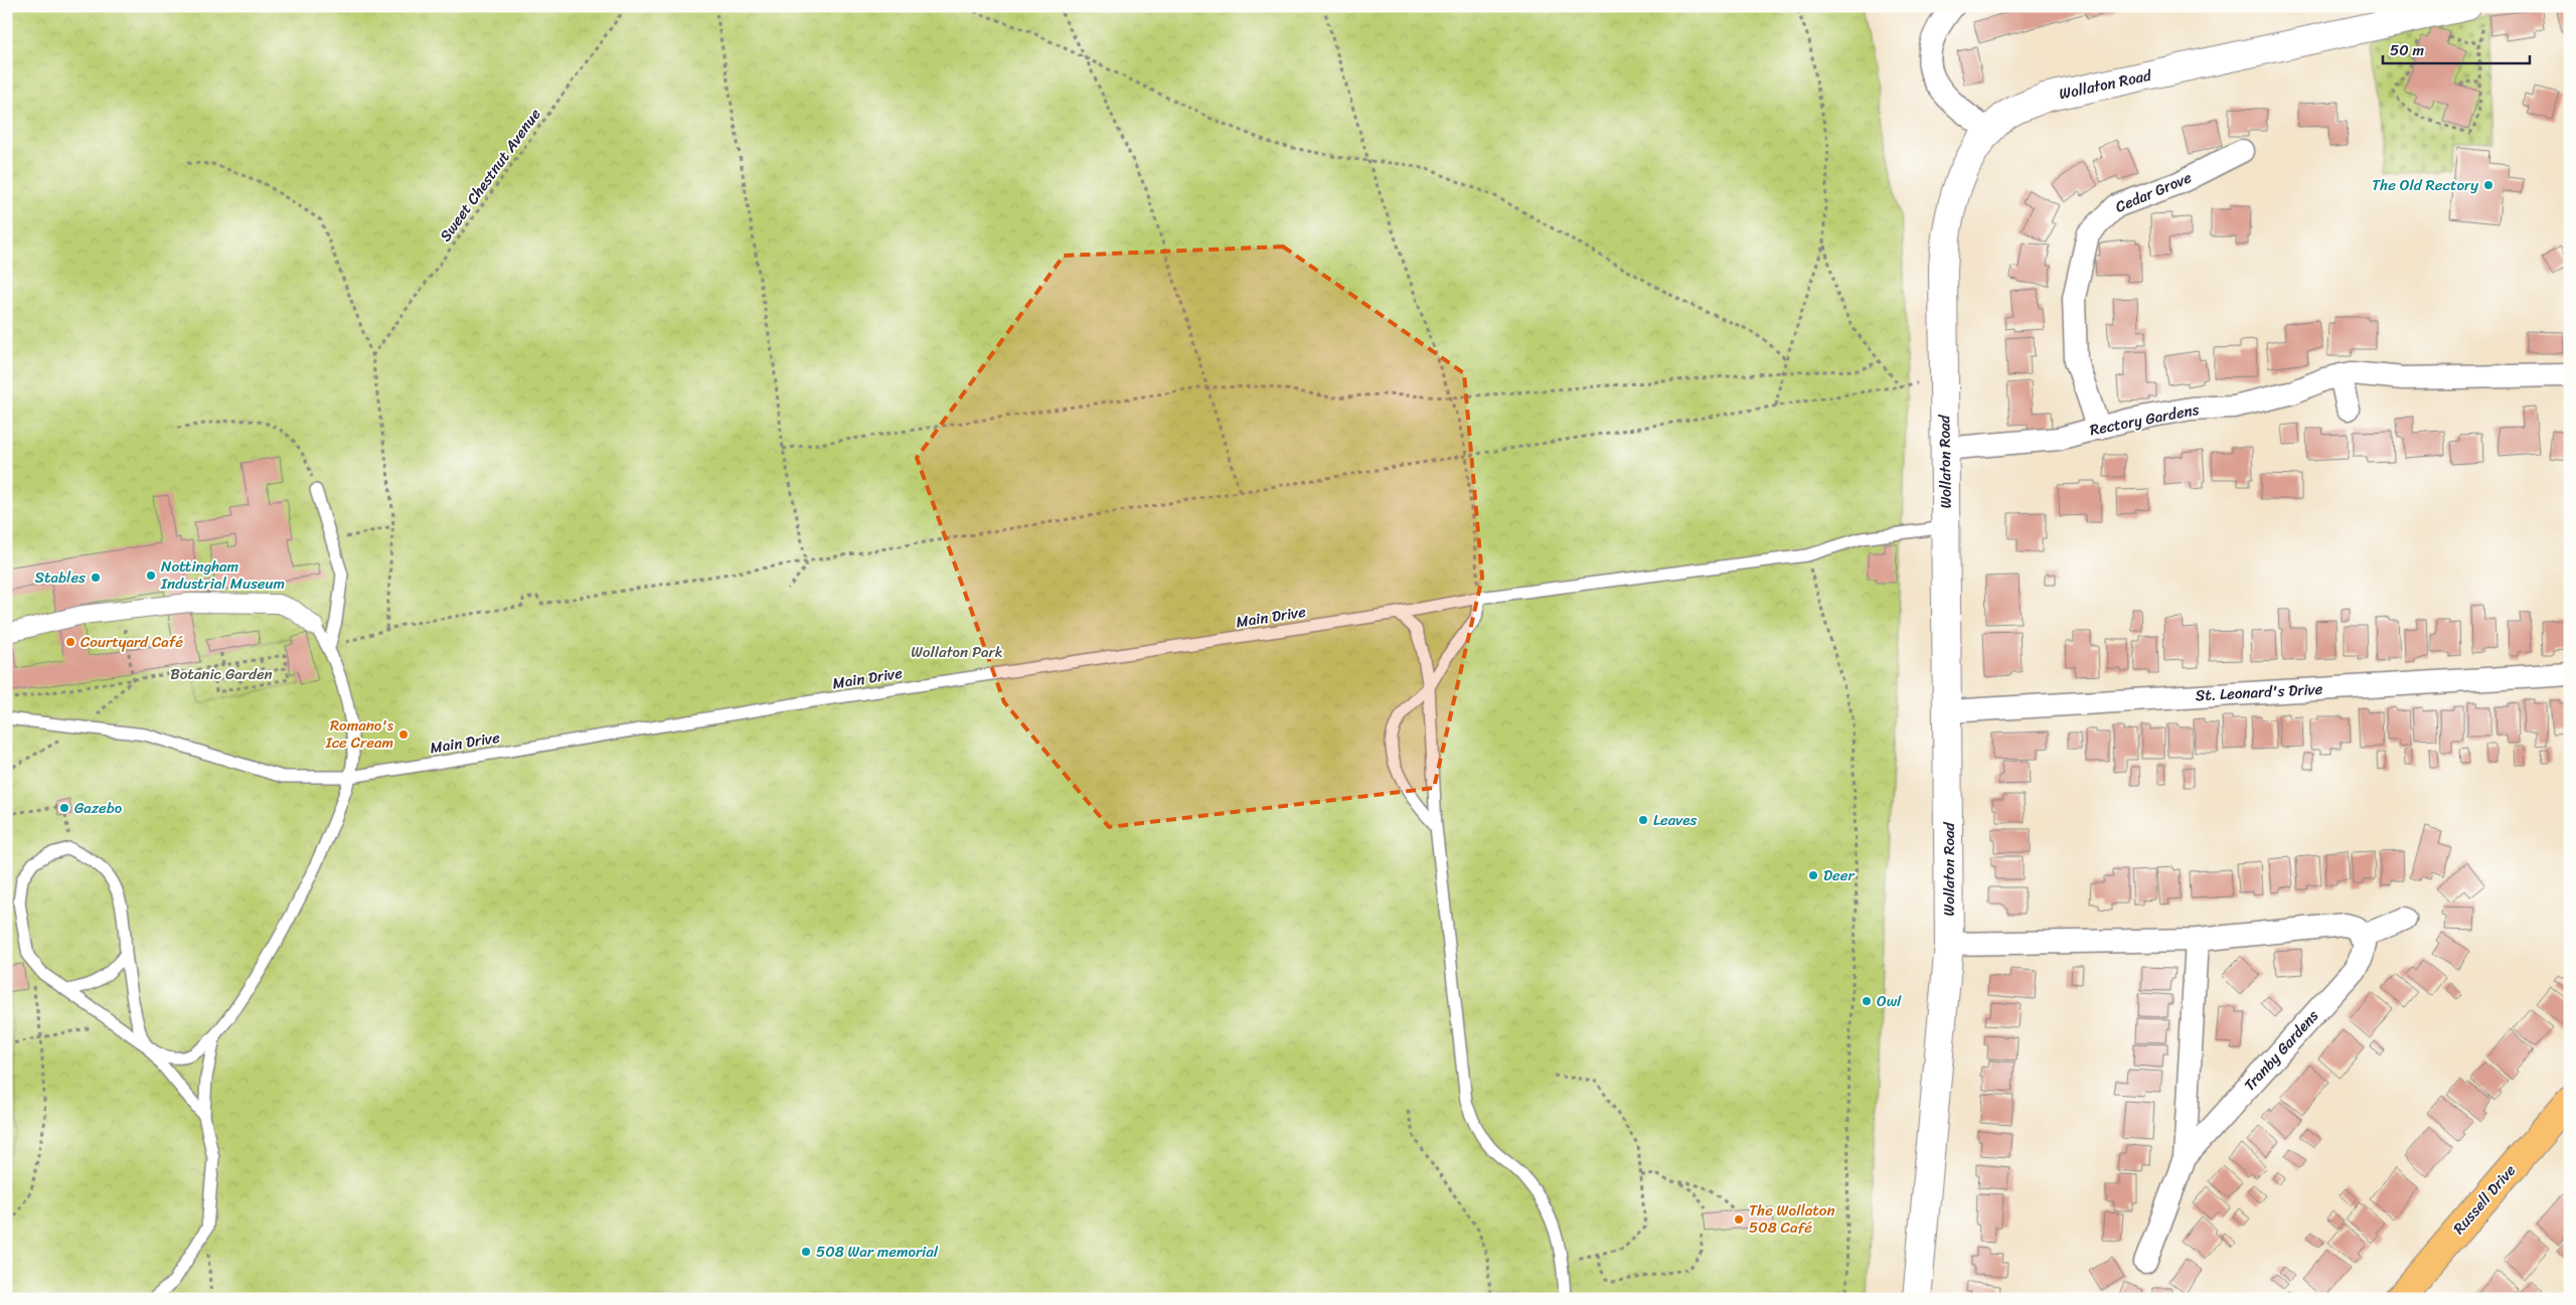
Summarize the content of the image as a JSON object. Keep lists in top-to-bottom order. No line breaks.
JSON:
{"streets":{"main road":["Russell Drive"],"street":["Wollaton Road","Cedar Grove","Rectory Gardens","St. Leonard's Drive","Tranby Gardens"],"lane":["Main Drive"],"path":["Sweet Chestnut Avenue"]},"crossings":[["Wollaton Road","Rectory Gardens"],["Wollaton Road","Main Drive"],["Wollaton Road","St. Leonard's Drive"],["Cedar Grove","Rectory Gardens"]],"parks":["Wollaton Park","Botanic Garden"],"places":["The Old Rectory","Nottingham Industrial Museum","Stables","Courtyard Café","Romano's Ice Cream","Gazebo","Leaves","Deer","Owl","The Wollaton 508 Café","508 War memorial"],"scale_bar":"50 m"}
